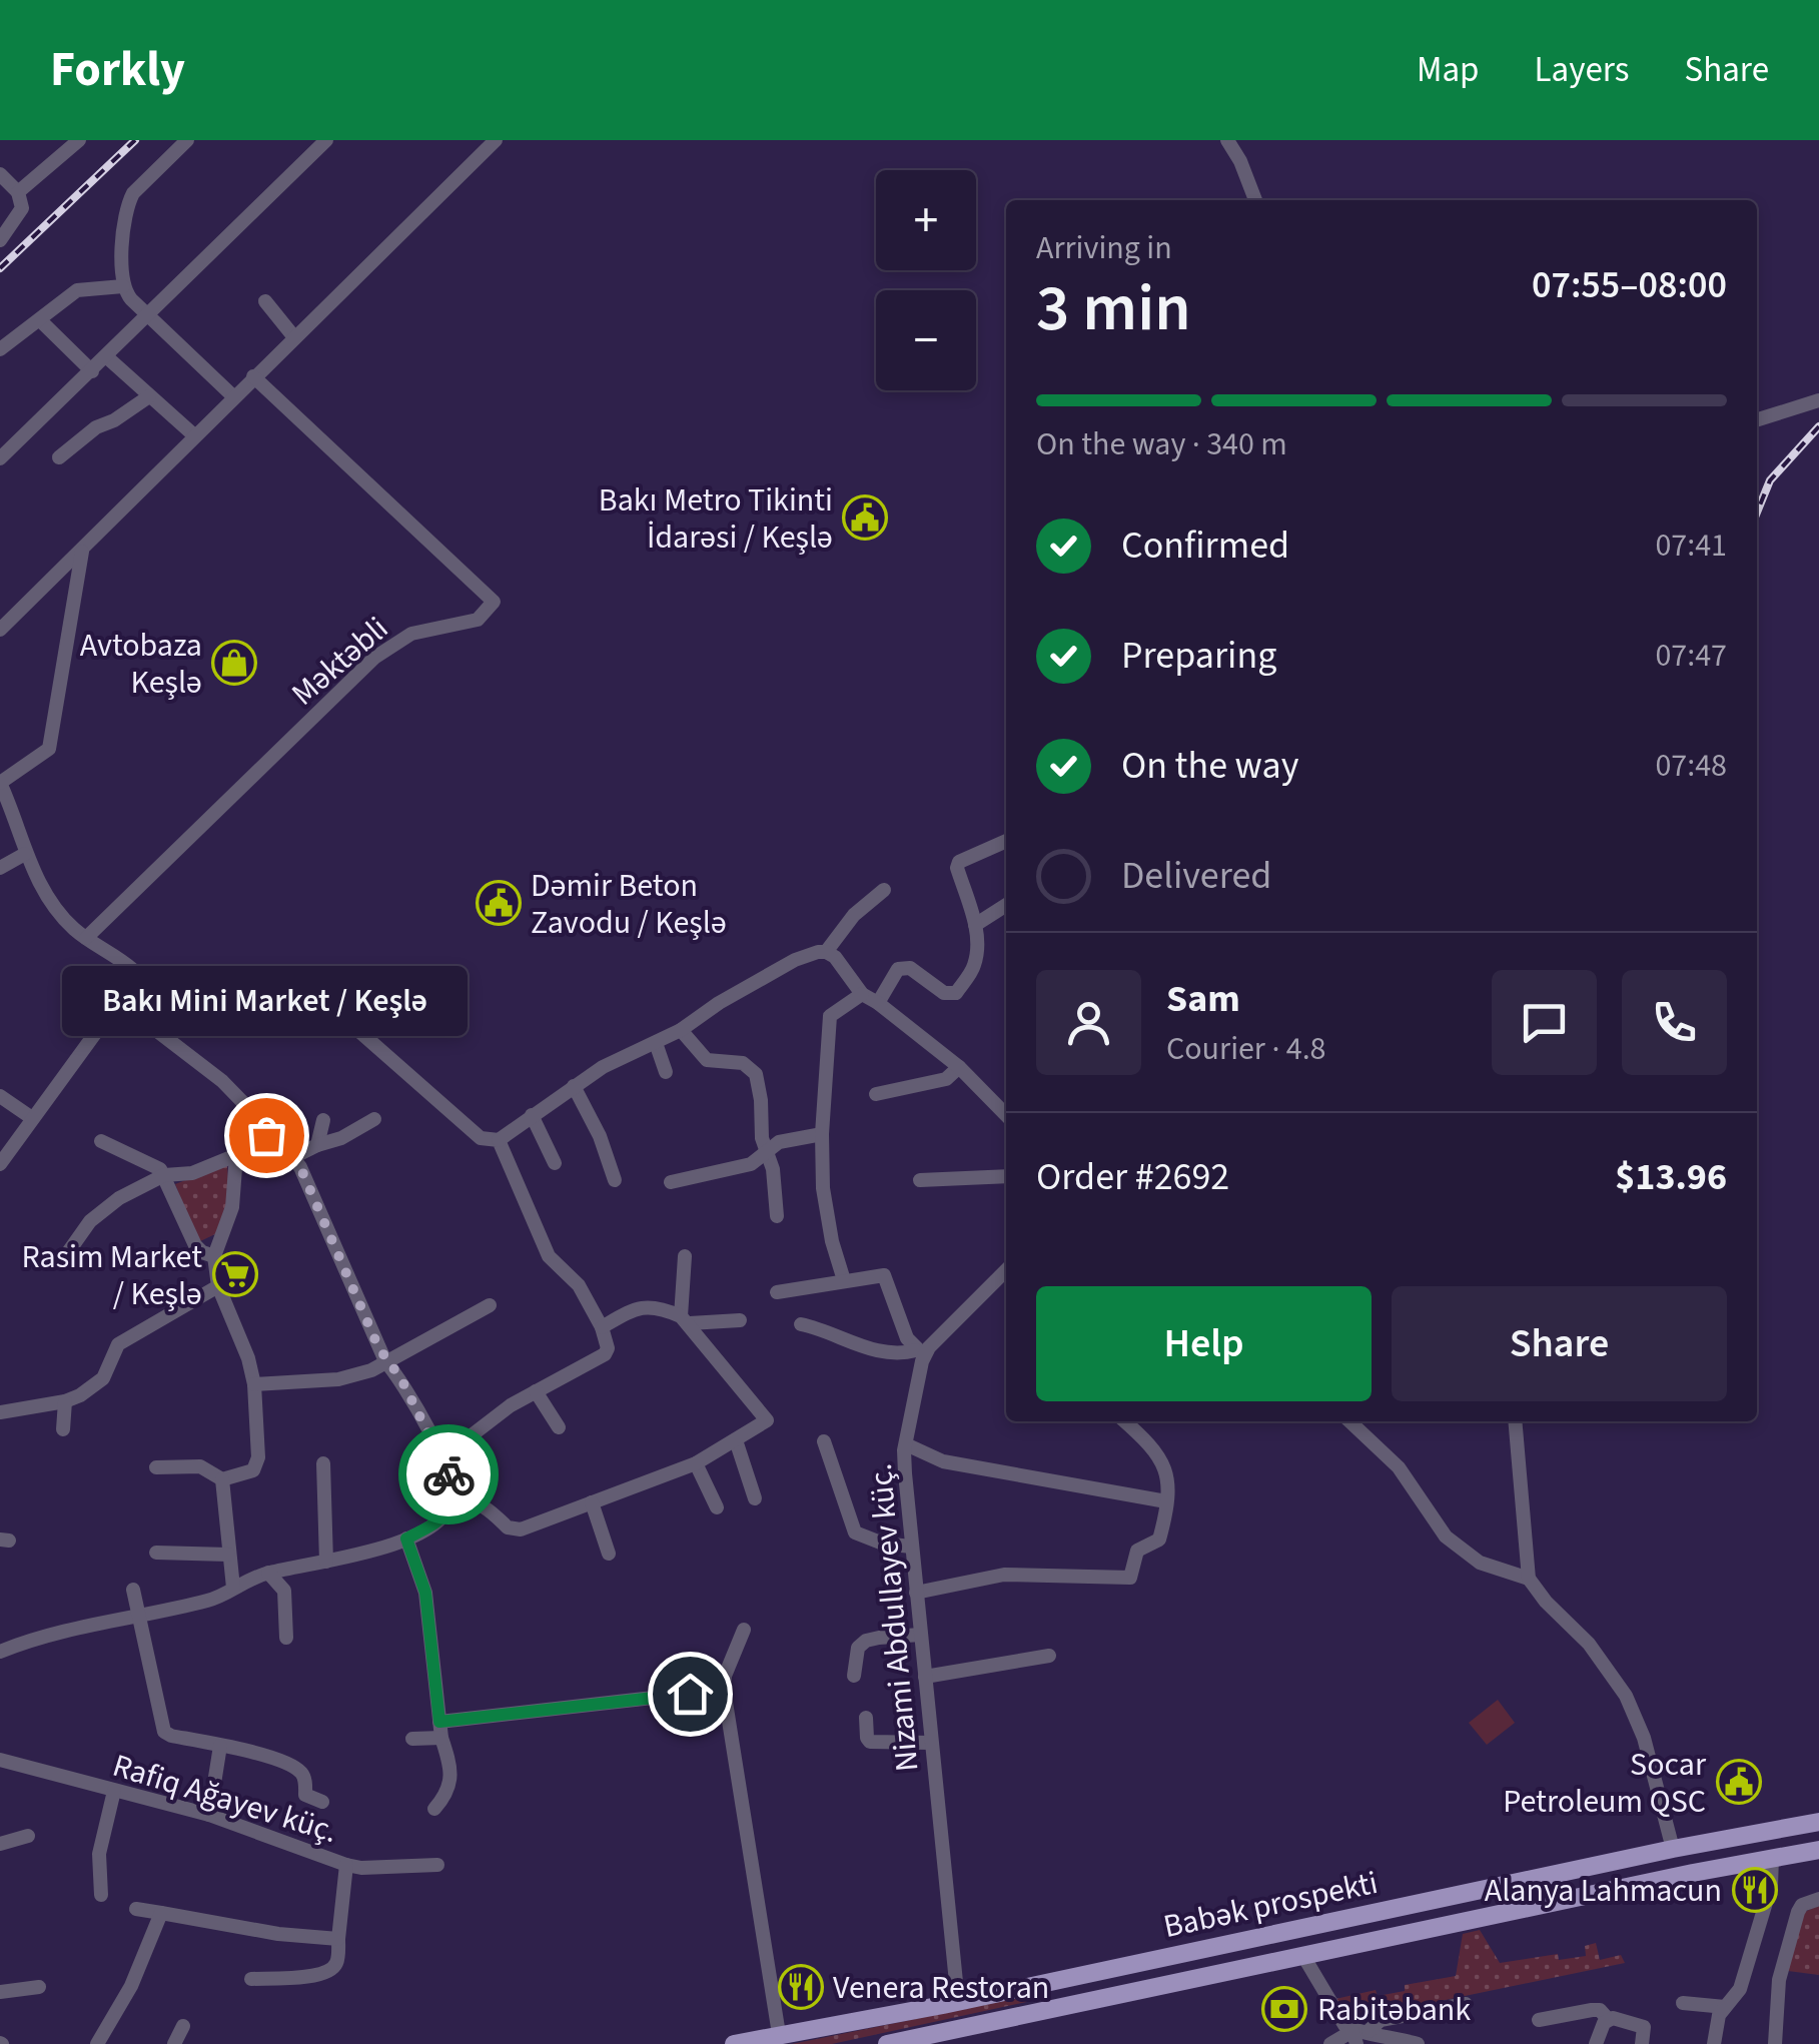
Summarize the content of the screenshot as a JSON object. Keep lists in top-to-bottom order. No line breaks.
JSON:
{"streets":{"main road":["Babək prospekti"],"street":["Məktəbli","Nizami Abdullayev küç.","Rafiq Ağayev küç."]},"crossings":[["Nizami Abdullayev küç.","Babək prospekti"]],"places":{"public building":["Bakı Metro Tikinti İdarəsi / Keşlə","Dəmir Beton Zavodu / Keşlə","Socar Petroleum QSC"],"shop":["Avtobaza Keşlə"],"other":["Bakı Mini Market / Keşlə"],"supermarket":["Rasim Market / Keşlə"],"restaurant":["Alanya Lahmacun","Venera Restoran"],"bank":["Rabitəbank"]},"page":{"header":"Forkly","nav":["Map","Layers","Share"],"map_buttons":["+","−"],"heading":["3 min","Arriving in","07:55–08:00"],"panel":["Sam","Courier · 4.8","Order #2692","$13.96"],"bar":"On the way · 340 m","list":[["Confirmed","07:41"],["Preparing","07:47"],["On the way","07:48"],"Delivered"],"bubble":"Bakı Mini Market / Keşlə","buttons":["Help","Share"]}}
